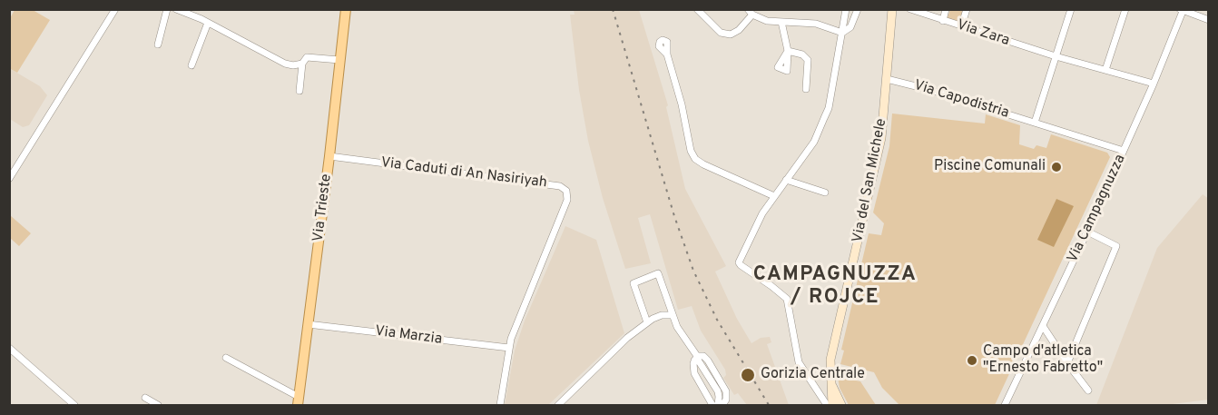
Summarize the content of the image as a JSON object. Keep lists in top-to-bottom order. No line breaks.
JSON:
{"streets":{"main road":["Via del San Michele","Via Trieste"],"street":["Via Zara","Via Capodistria","Via Caduti di An Nasiriyah","Via Campagnuzza","Via Marzia"]},"crossings":[["Via Zara","Via Campagnuzza"],["Via Capodistria","Via del San Michele"],["Via Capodistria","Via Campagnuzza"],["Via Caduti di An Nasiriyah","Via Trieste"],["Via Caduti di An Nasiriyah","Via Marzia"],["Via Trieste","Via Marzia"]],"districts":["CAMPAGNUZZA / ROJCE"],"places":["Piscine Comunali","Campo d'atletica \"Ernesto Fabretto\"","Gorizia Centrale"]}
